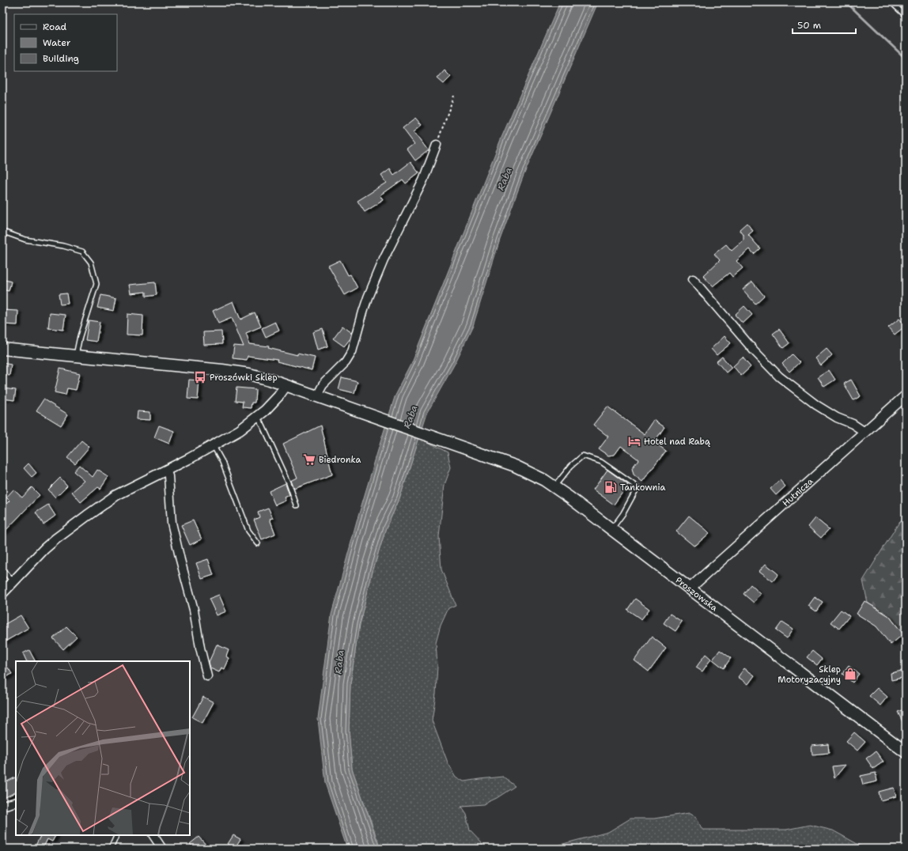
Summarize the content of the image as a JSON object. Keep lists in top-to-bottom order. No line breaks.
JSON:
{"streets":{"main road":["Proszowska"],"street":["Hutnicza"]},"crossings":[["Hutnicza","Proszowska"]],"water":["Raba"],"places":{"bus stop":["Proszówki Sklep"],"hotel":["Hotel nad Rabą"],"supermarket":["Biedronka"],"fuel station":["Tankownia"],"shop":["Sklep Motoryzacyjny"]},"legend":["Road","Water","Building"],"scale_bar":"50 m"}
